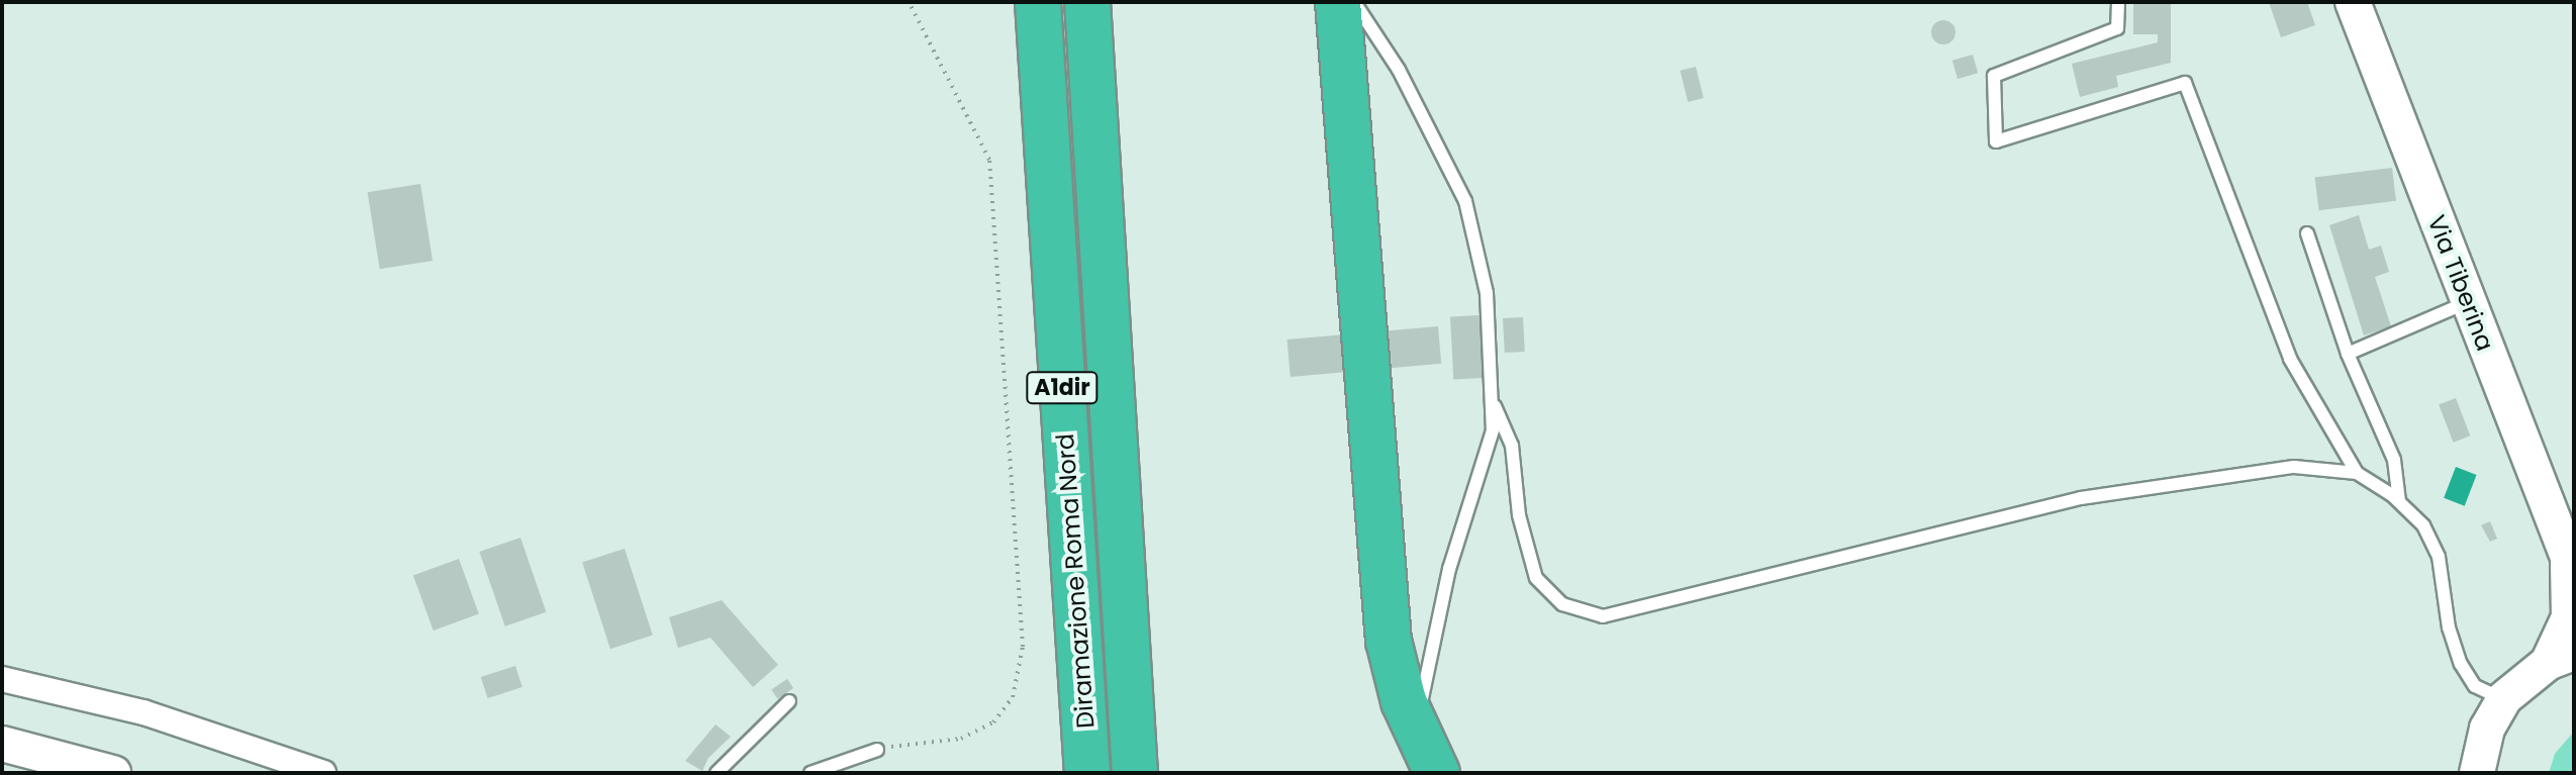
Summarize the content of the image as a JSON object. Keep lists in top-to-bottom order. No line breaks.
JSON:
{"streets":{"highway":["A1dir","Diramazione Roma Nord"],"main road":["Via Tiberina"]}}
